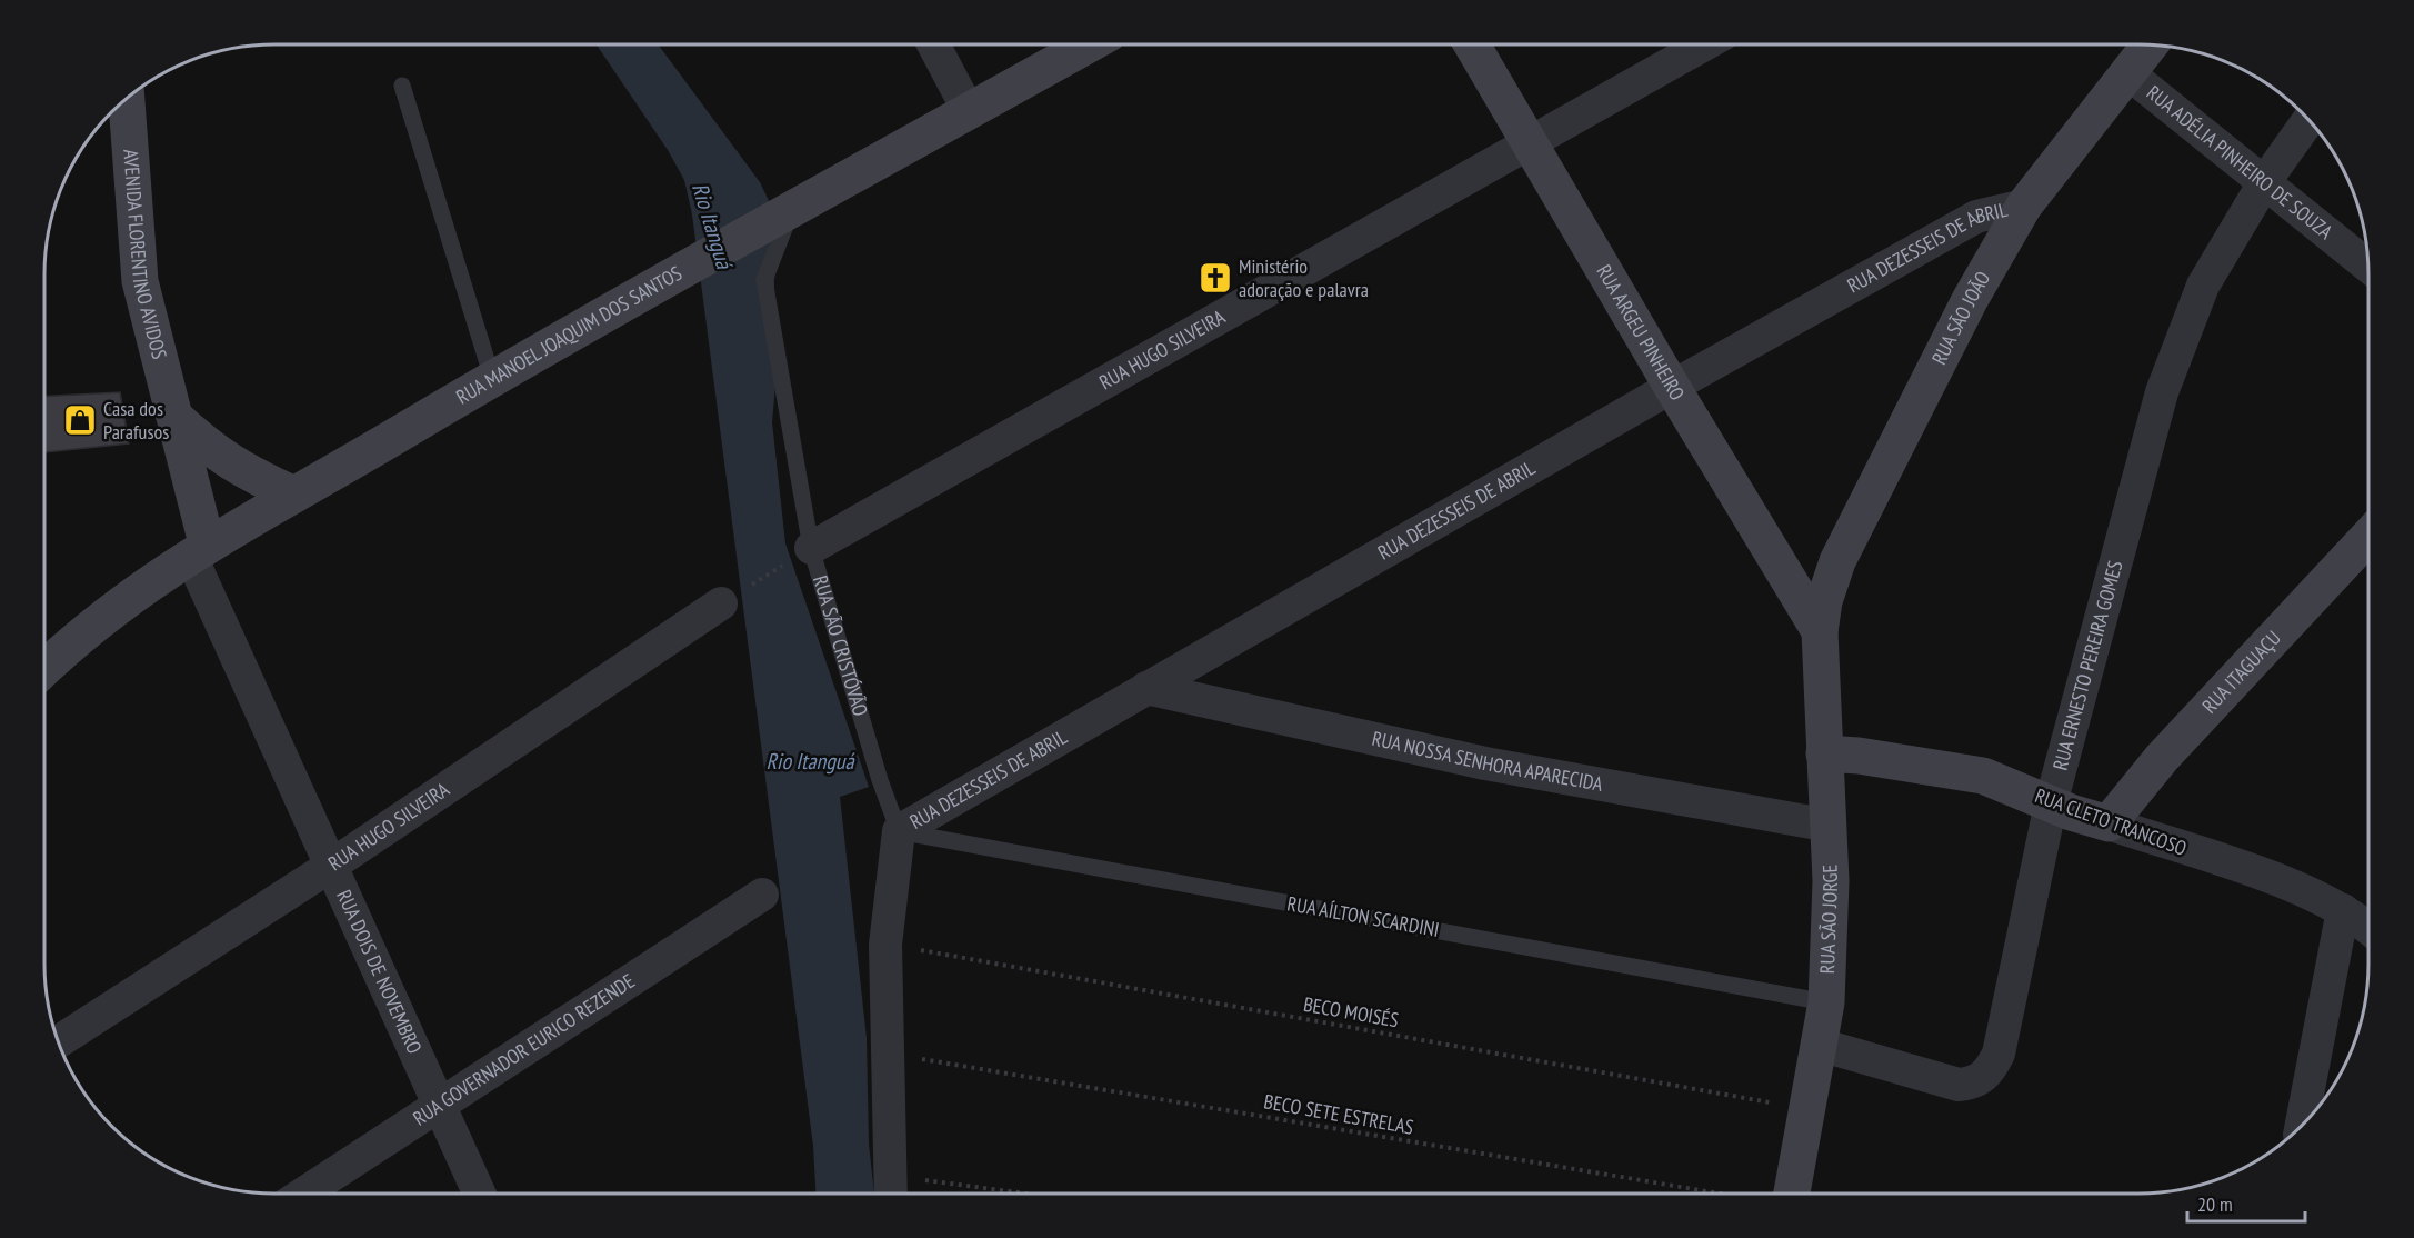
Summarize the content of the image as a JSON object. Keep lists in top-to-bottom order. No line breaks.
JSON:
{"streets":{"main road":["AVENIDA FLORENTINO AVIDOS","RUA SÃO JOÃO","RUA ARGEU PINHEIRO","RUA MANOEL JOAQUIM DOS SANTOS","RUA ITAGUAÇU","RUA CLETO TRANCOSO","RUA SÃO JORGE"],"street":["RUA ADÉLIA PINHEIRO DE SOUZA","RUA DEZESSEIS DE ABRIL","RUA HUGO SILVEIRA","RUA SÃO CRISTÓVÃO","RUA ERNESTO PEREIRA GOMES","RUA NOSSA SENHORA APARECIDA","RUA DOIS DE NOVEMBRO","RUA GOVERNADOR EURICO REZENDE"],"lane":["RUA AÍLTON SCARDINI"],"path":["BECO MOISÉS","BECO SETE ESTRELAS"]},"crossings":[["RUA ADÉLIA PINHEIRO DE SOUZA","RUA SÃO JOÃO"],["RUA ADÉLIA PINHEIRO DE SOUZA","RUA ERNESTO PEREIRA GOMES"],["RUA DEZESSEIS DE ABRIL","RUA SÃO JOÃO"],["RUA DEZESSEIS DE ABRIL","RUA ARGEU PINHEIRO"],["RUA DEZESSEIS DE ABRIL","RUA SÃO CRISTÓVÃO"],["RUA DEZESSEIS DE ABRIL","RUA NOSSA SENHORA APARECIDA"],["RUA DEZESSEIS DE ABRIL","RUA AÍLTON SCARDINI"],["AVENIDA FLORENTINO AVIDOS","RUA MANOEL JOAQUIM DOS SANTOS"],["AVENIDA FLORENTINO AVIDOS","RUA DOIS DE NOVEMBRO"],["RUA SÃO JOÃO","RUA ARGEU PINHEIRO"],["RUA SÃO JOÃO","RUA SÃO JORGE"],["RUA ARGEU PINHEIRO","RUA HUGO SILVEIRA"],["RUA ARGEU PINHEIRO","RUA SÃO JORGE"],["RUA MANOEL JOAQUIM DOS SANTOS","RUA SÃO CRISTÓVÃO"],["RUA MANOEL JOAQUIM DOS SANTOS","RUA DOIS DE NOVEMBRO"],["RUA HUGO SILVEIRA","RUA SÃO CRISTÓVÃO"],["RUA HUGO SILVEIRA","RUA DOIS DE NOVEMBRO"],["RUA SÃO CRISTÓVÃO","RUA AÍLTON SCARDINI"],["RUA SÃO CRISTÓVÃO","BECO MOISÉS"],["RUA SÃO CRISTÓVÃO","BECO SETE ESTRELAS"],["RUA ERNESTO PEREIRA GOMES","RUA CLETO TRANCOSO"],["RUA ERNESTO PEREIRA GOMES","RUA SÃO JORGE"],["RUA ITAGUAÇU","RUA CLETO TRANCOSO"],["RUA NOSSA SENHORA APARECIDA","RUA SÃO JORGE"],["RUA CLETO TRANCOSO","RUA SÃO JORGE"],["RUA AÍLTON SCARDINI","RUA SÃO JORGE"],["RUA SÃO JORGE","BECO MOISÉS"],["RUA DOIS DE NOVEMBRO","RUA GOVERNADOR EURICO REZENDE"]],"water":["Rio Itanguá"],"places":{"church":["Ministério adoração e palavra"],"shop":["Casa dos Parafusos"]},"scale_bar":"20 m"}
